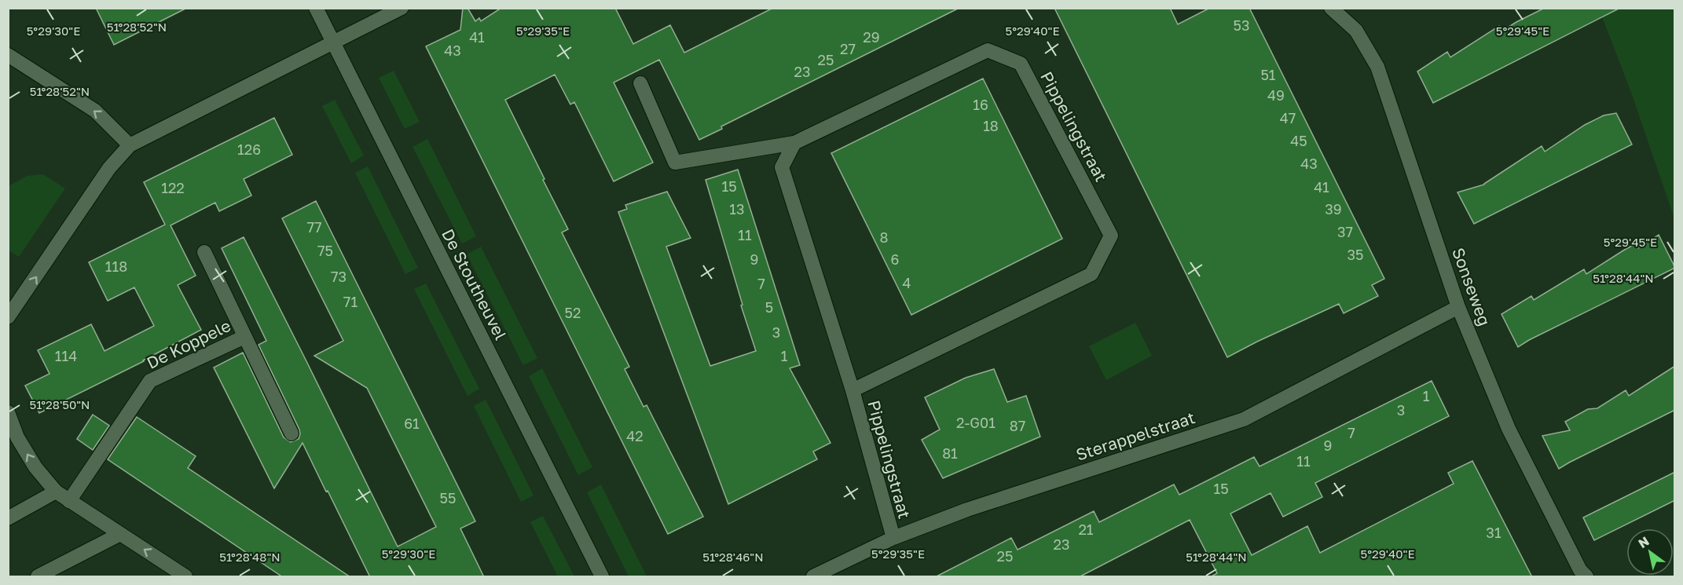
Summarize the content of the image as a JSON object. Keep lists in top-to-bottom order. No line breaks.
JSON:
{"streets":{"street":["Pippelingstraat","De Stoutheuvel","Sonseweg","De Koppele","Sterappelstraat"]},"crossings":[["Pippelingstraat","Sterappelstraat"],["Sonseweg","Sterappelstraat"]],"house_numbers":["53","41","29","27","43","25","23","51","49","16","47","18","45","126","43","15","41","122","13","39","77","37","11","8","75","35","9","6","118","73","4","7","71","5","52","3","114","1","1","3","2-G01","61","87","7","42","9","81","11","15","55","21","31","23","25"],"north":"top left","coordinates":["51°28'52\"N","5°29'45\"E","5°29'30\"E","5°29'35\"E","5°29'40\"E","51°28'44\"N","51°28'50\"N","51°28'48\"N","51°28'46\"N"]}
